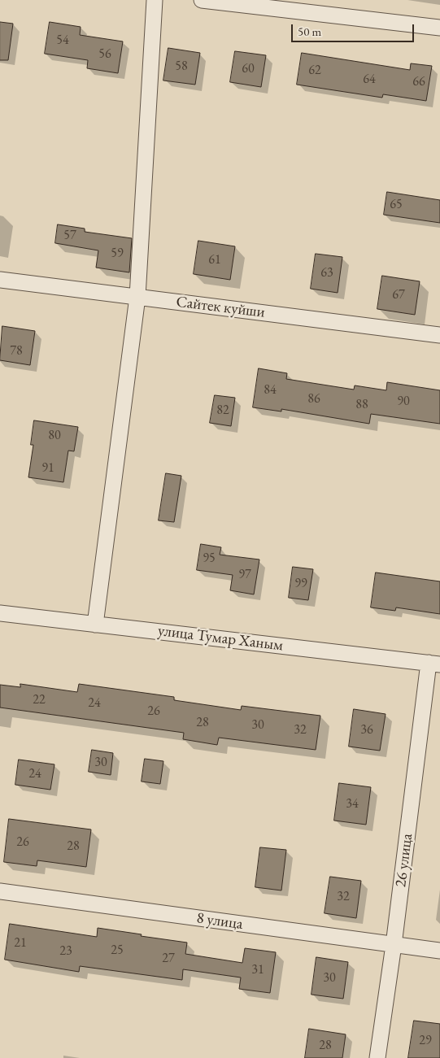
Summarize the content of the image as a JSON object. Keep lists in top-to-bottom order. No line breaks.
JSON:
{"streets":{"street":["Сайтек куйши","улица Тумар Ханым","26 улица","8 улица"]},"crossings":[["улица Тумар Ханым","26 улица"],["26 улица","8 улица"]],"house_numbers":["54","56","58","60","62","64","66","65","57","59","61","63","67","78","84","86","90","88","82","80","91","95","97","99","22","24","26","28","30","32","36","30","24","34","26","28","32","21","25","23","27","31","30","29","28"],"scale_bar":"50 m"}
